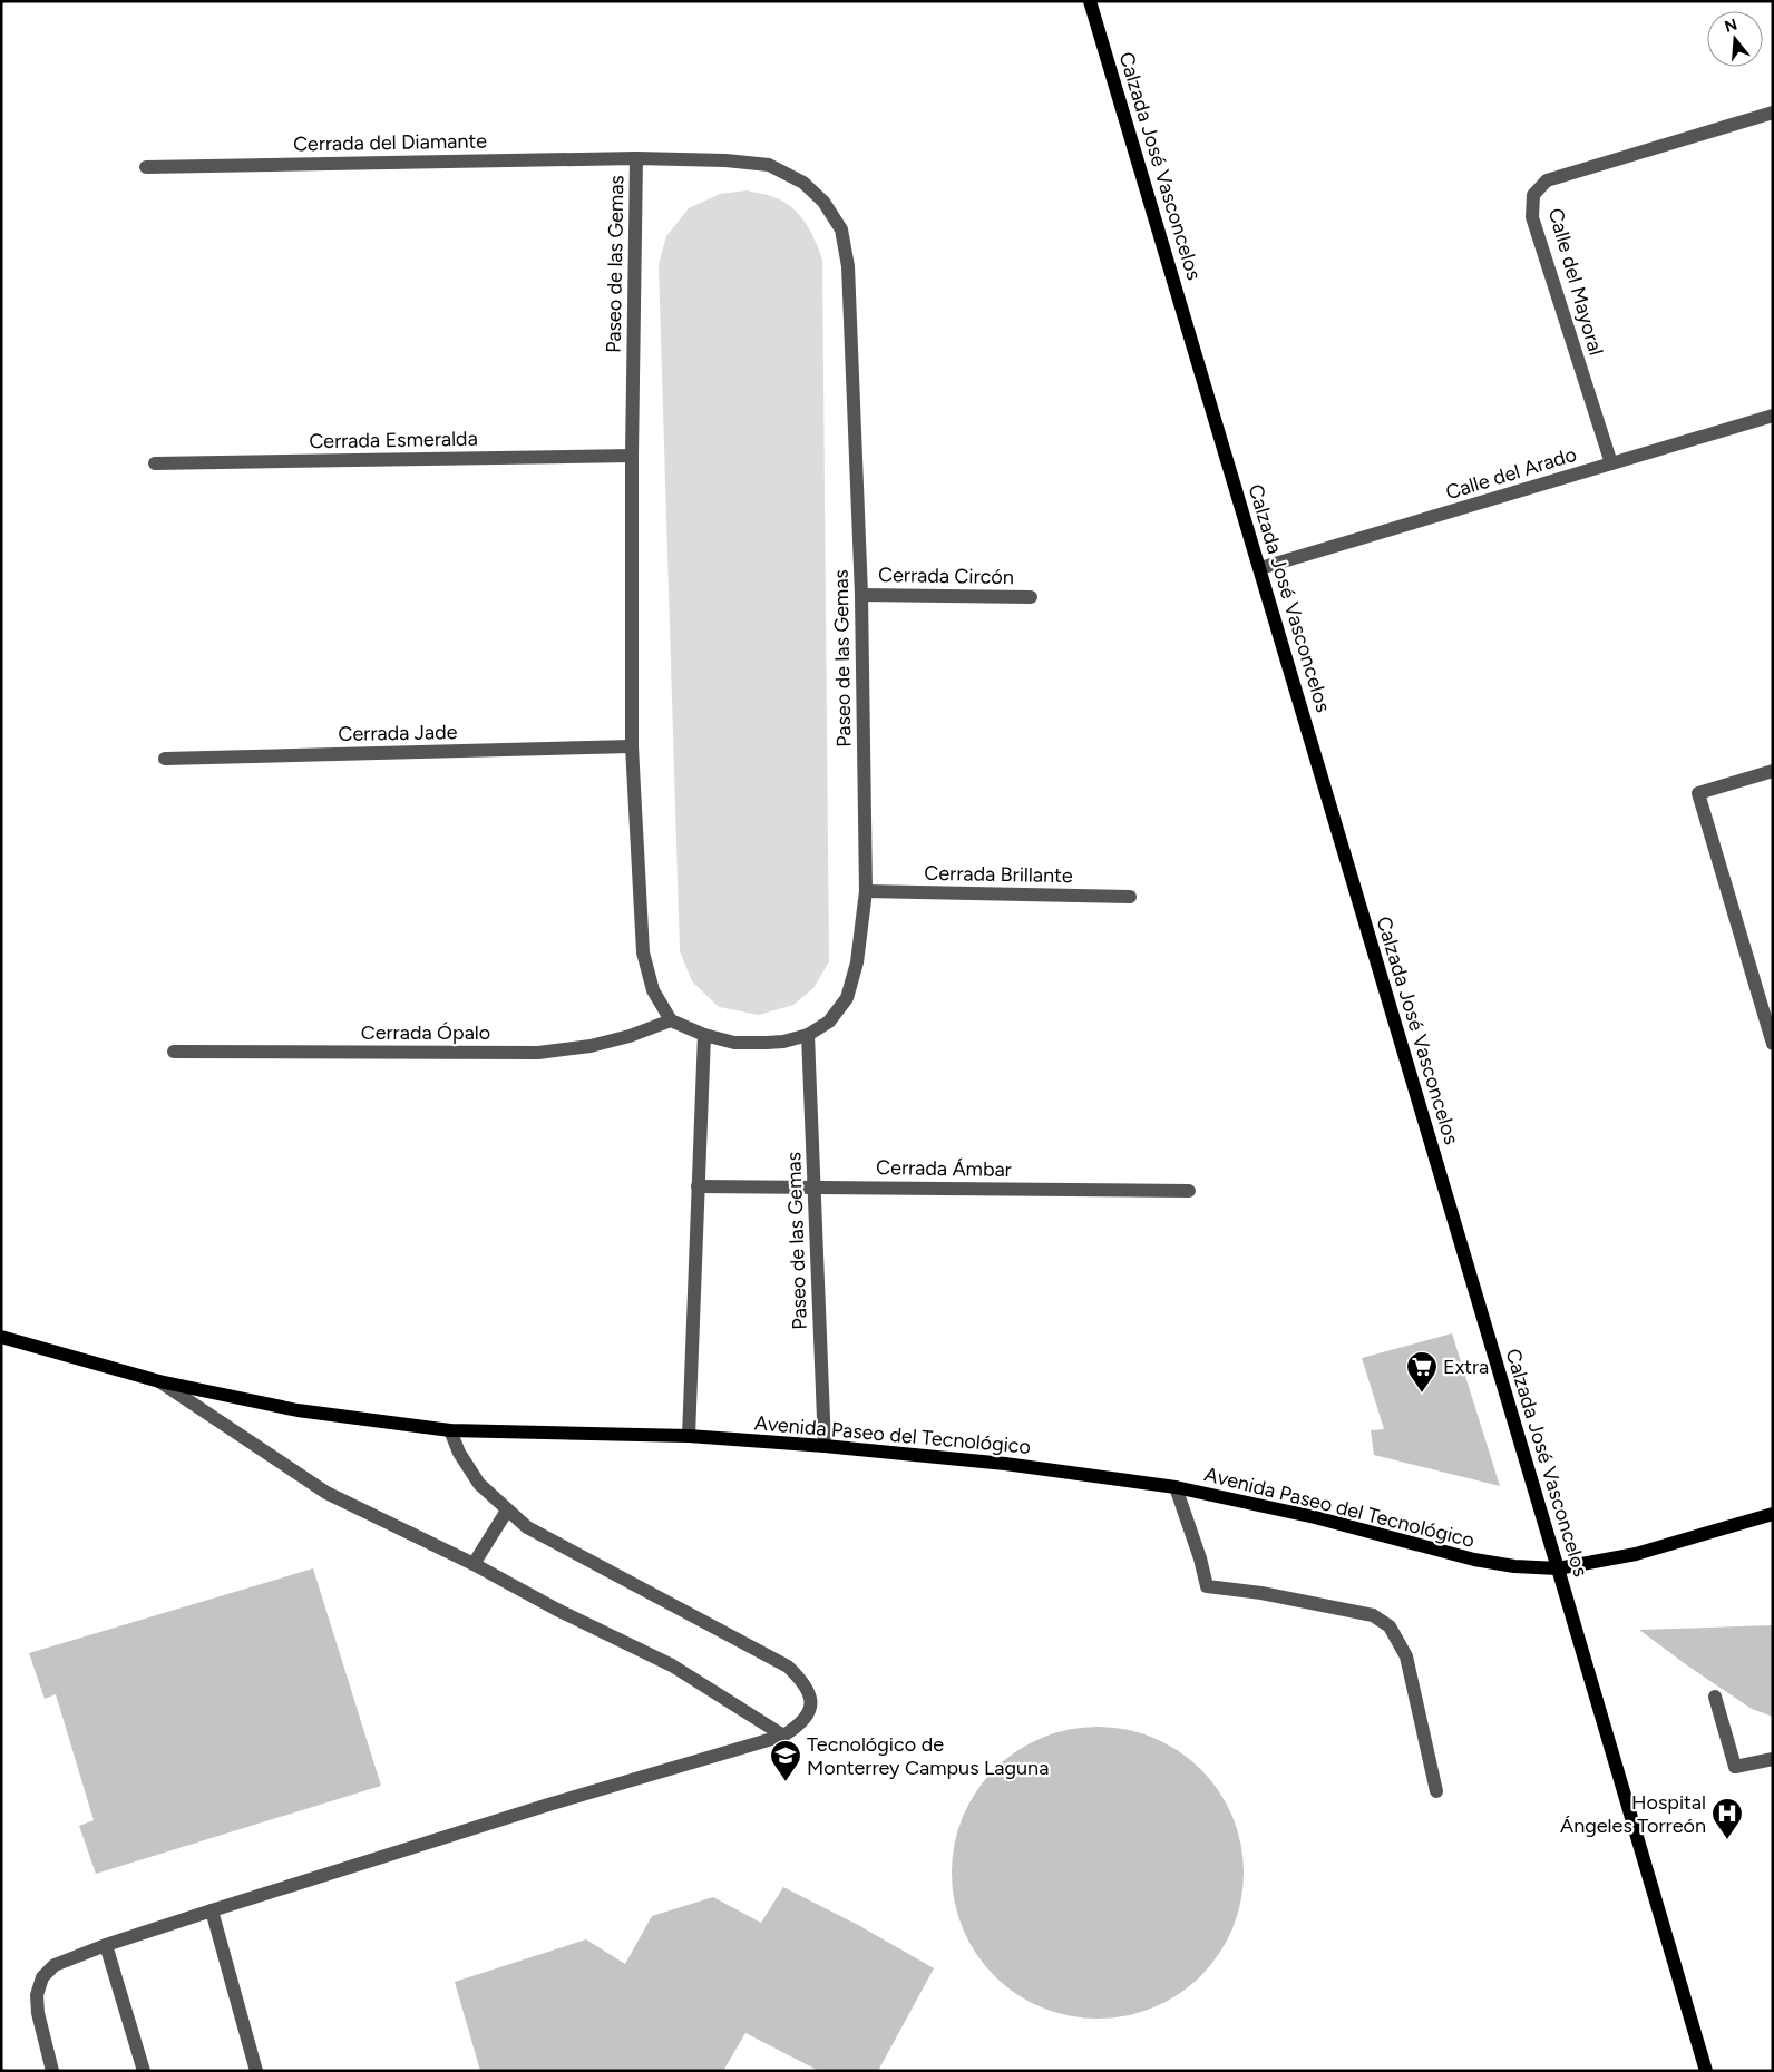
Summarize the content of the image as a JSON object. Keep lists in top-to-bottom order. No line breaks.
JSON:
{"streets":{"main road":["Calzada José Vasconcelos","Avenida Paseo del Tecnológico"],"street":["Cerrada del Diamante","Paseo de las Gemas","Calle del Mayoral","Cerrada Esmeralda","Calle del Arado","Cerrada Circón","Cerrada Jade","Cerrada Brillante","Cerrada Ópalo","Cerrada Ámbar"]},"crossings":[["Cerrada del Diamante","Paseo de las Gemas"],["Calzada José Vasconcelos","Calle del Arado"],["Calzada José Vasconcelos","Avenida Paseo del Tecnológico"],["Paseo de las Gemas","Cerrada Esmeralda"],["Paseo de las Gemas","Cerrada Circón"],["Paseo de las Gemas","Cerrada Jade"],["Paseo de las Gemas","Cerrada Brillante"],["Paseo de las Gemas","Cerrada Ópalo"],["Paseo de las Gemas","Cerrada Ámbar"],["Paseo de las Gemas","Avenida Paseo del Tecnológico"],["Calle del Mayoral","Calle del Arado"]],"places":{"supermarket":["Extra"],"school or university":["Tecnológico de Monterrey Campus Laguna"],"hospital":["Hospital Ángeles Torreón"]},"north":"top"}
